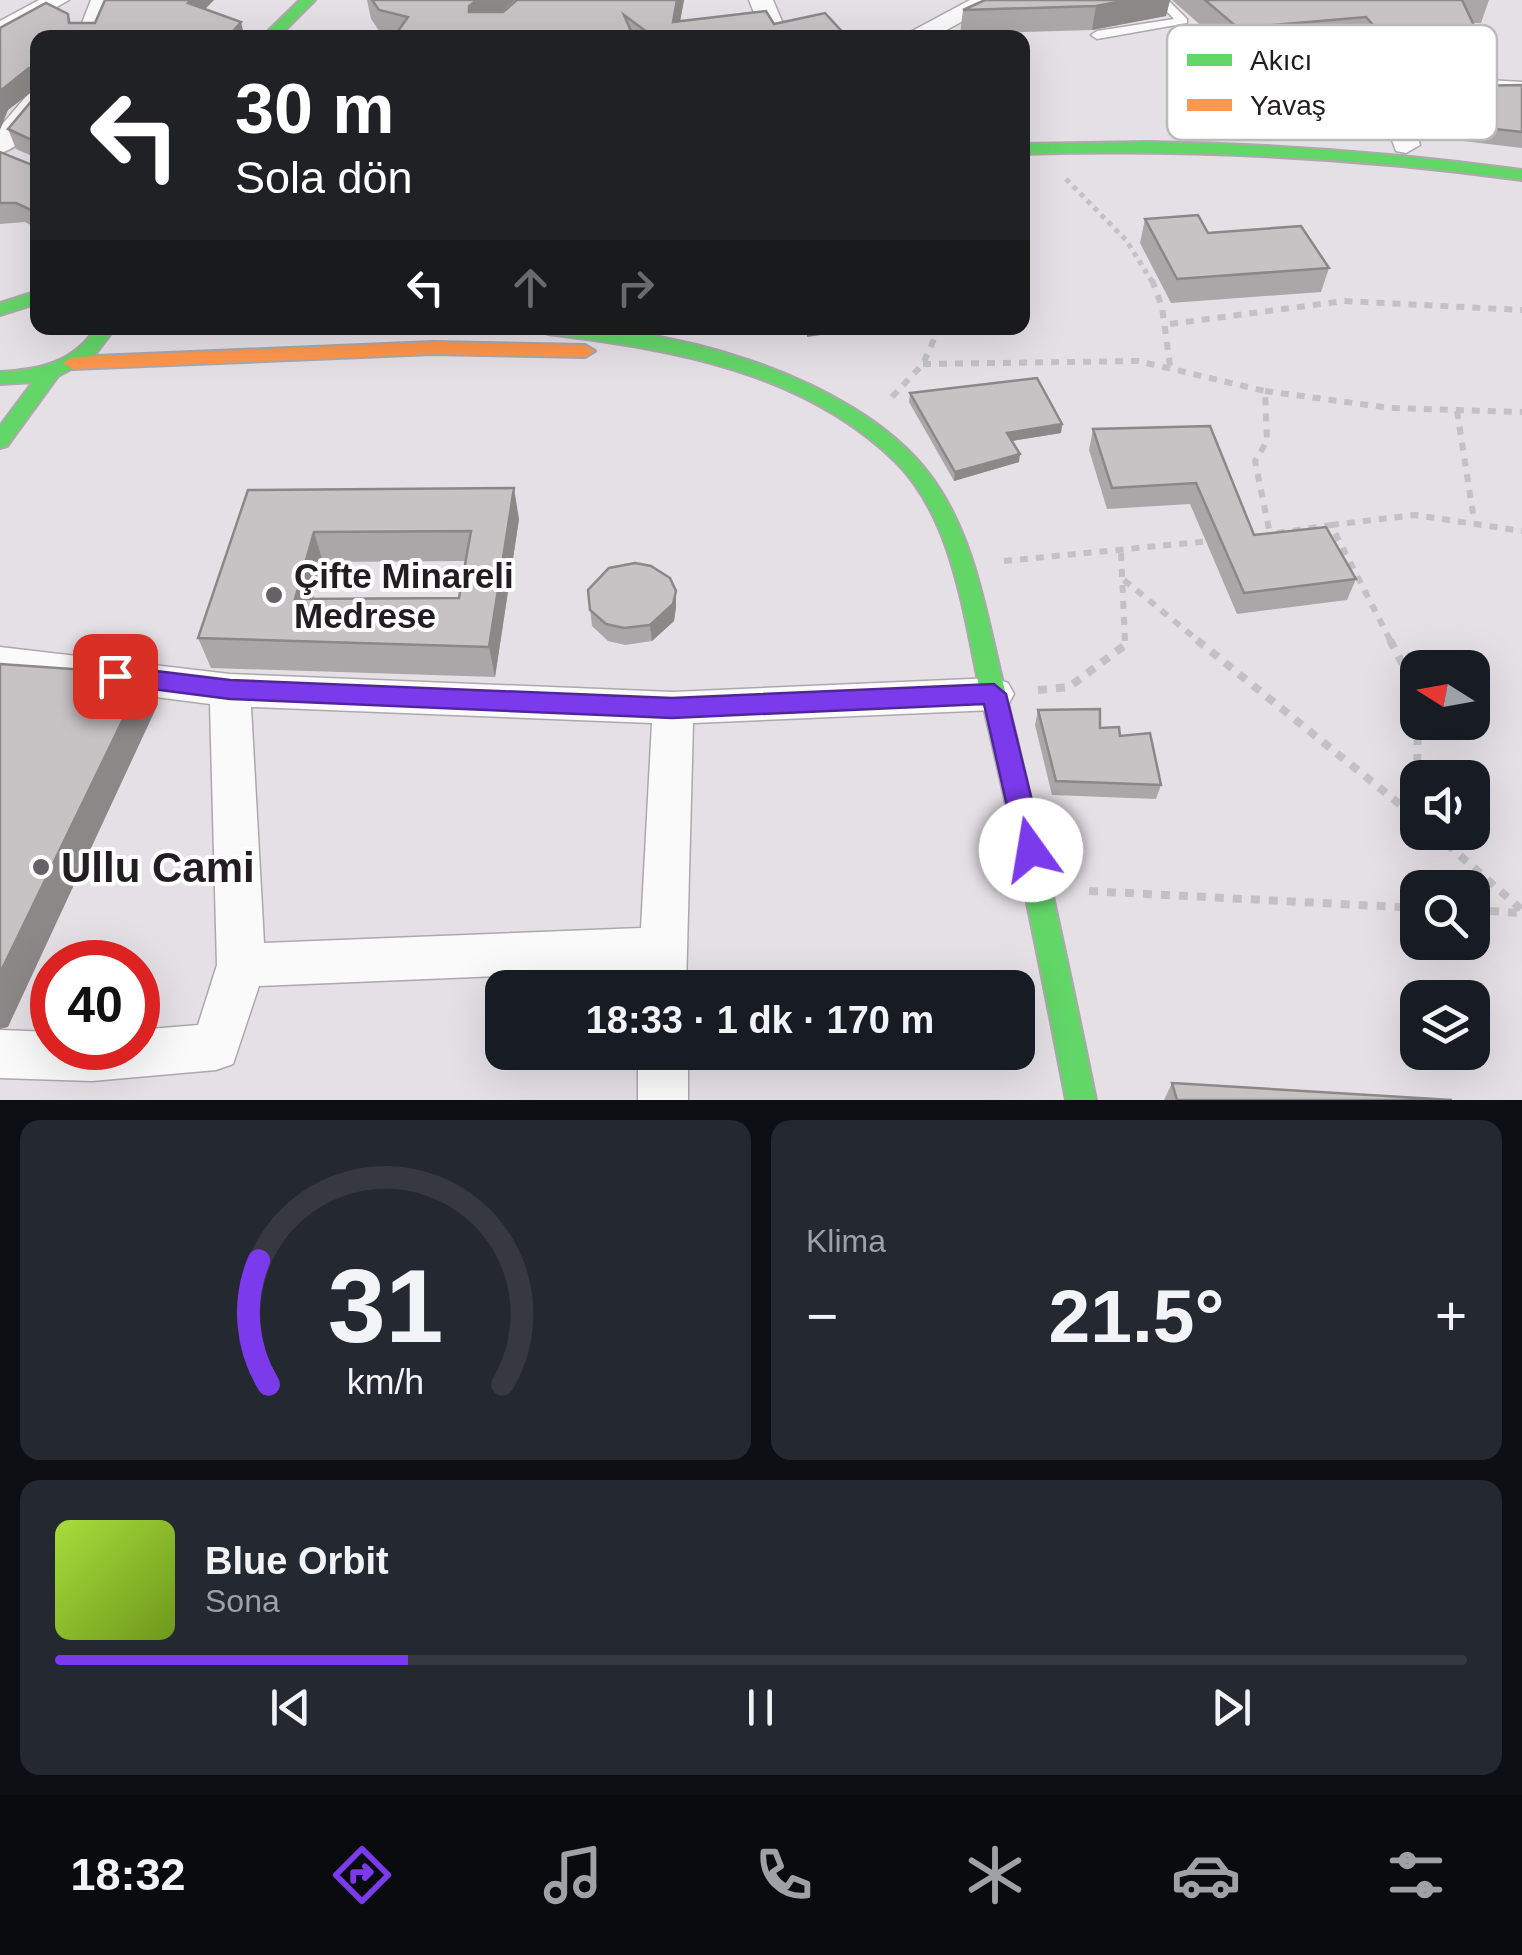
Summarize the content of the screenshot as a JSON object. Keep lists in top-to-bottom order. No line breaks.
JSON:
{"places":["Çifte Minareli Medrese","Ullu Cami"],"legend":["Akıcı","Yavaş"],"north":"left","page":{"turn":["30 m","Sola dön"],"limit":"40","trip":"18:33 · 1 dk · 170 m","tile":"Klima","heat":["−","21.5°","+"],"song":["Blue Orbit","Sona"],"tabs":"18:32","gauge":["31","km/h"]}}
